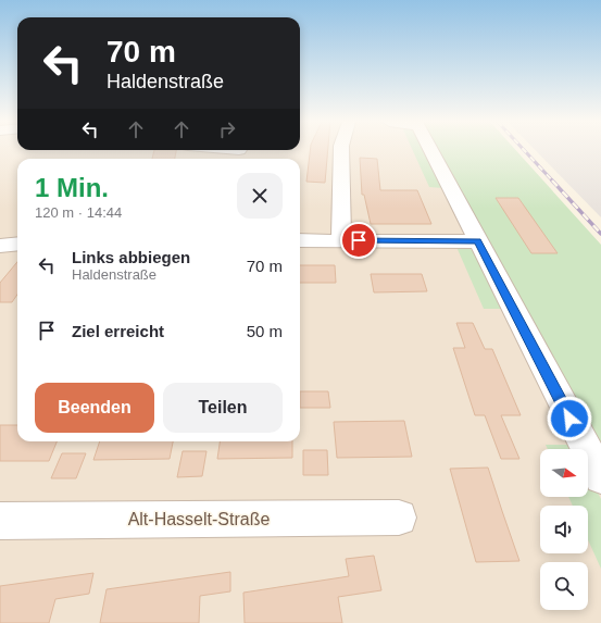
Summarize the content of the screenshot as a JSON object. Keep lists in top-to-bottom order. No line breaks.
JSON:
{"streets":{"street":["Alt-Hasselt-Straße"]},"north":"right","page":{"turn":["70 m","Haldenstraße"],"heading":["1 Min.","120 m · 14:44"],"list":[{"name":"Links abbiegen","note":"Haldenstraße","value":"70 m"},{"name":"Ziel erreicht","value":"50 m"}],"buttons":["Beenden","Teilen"]}}
